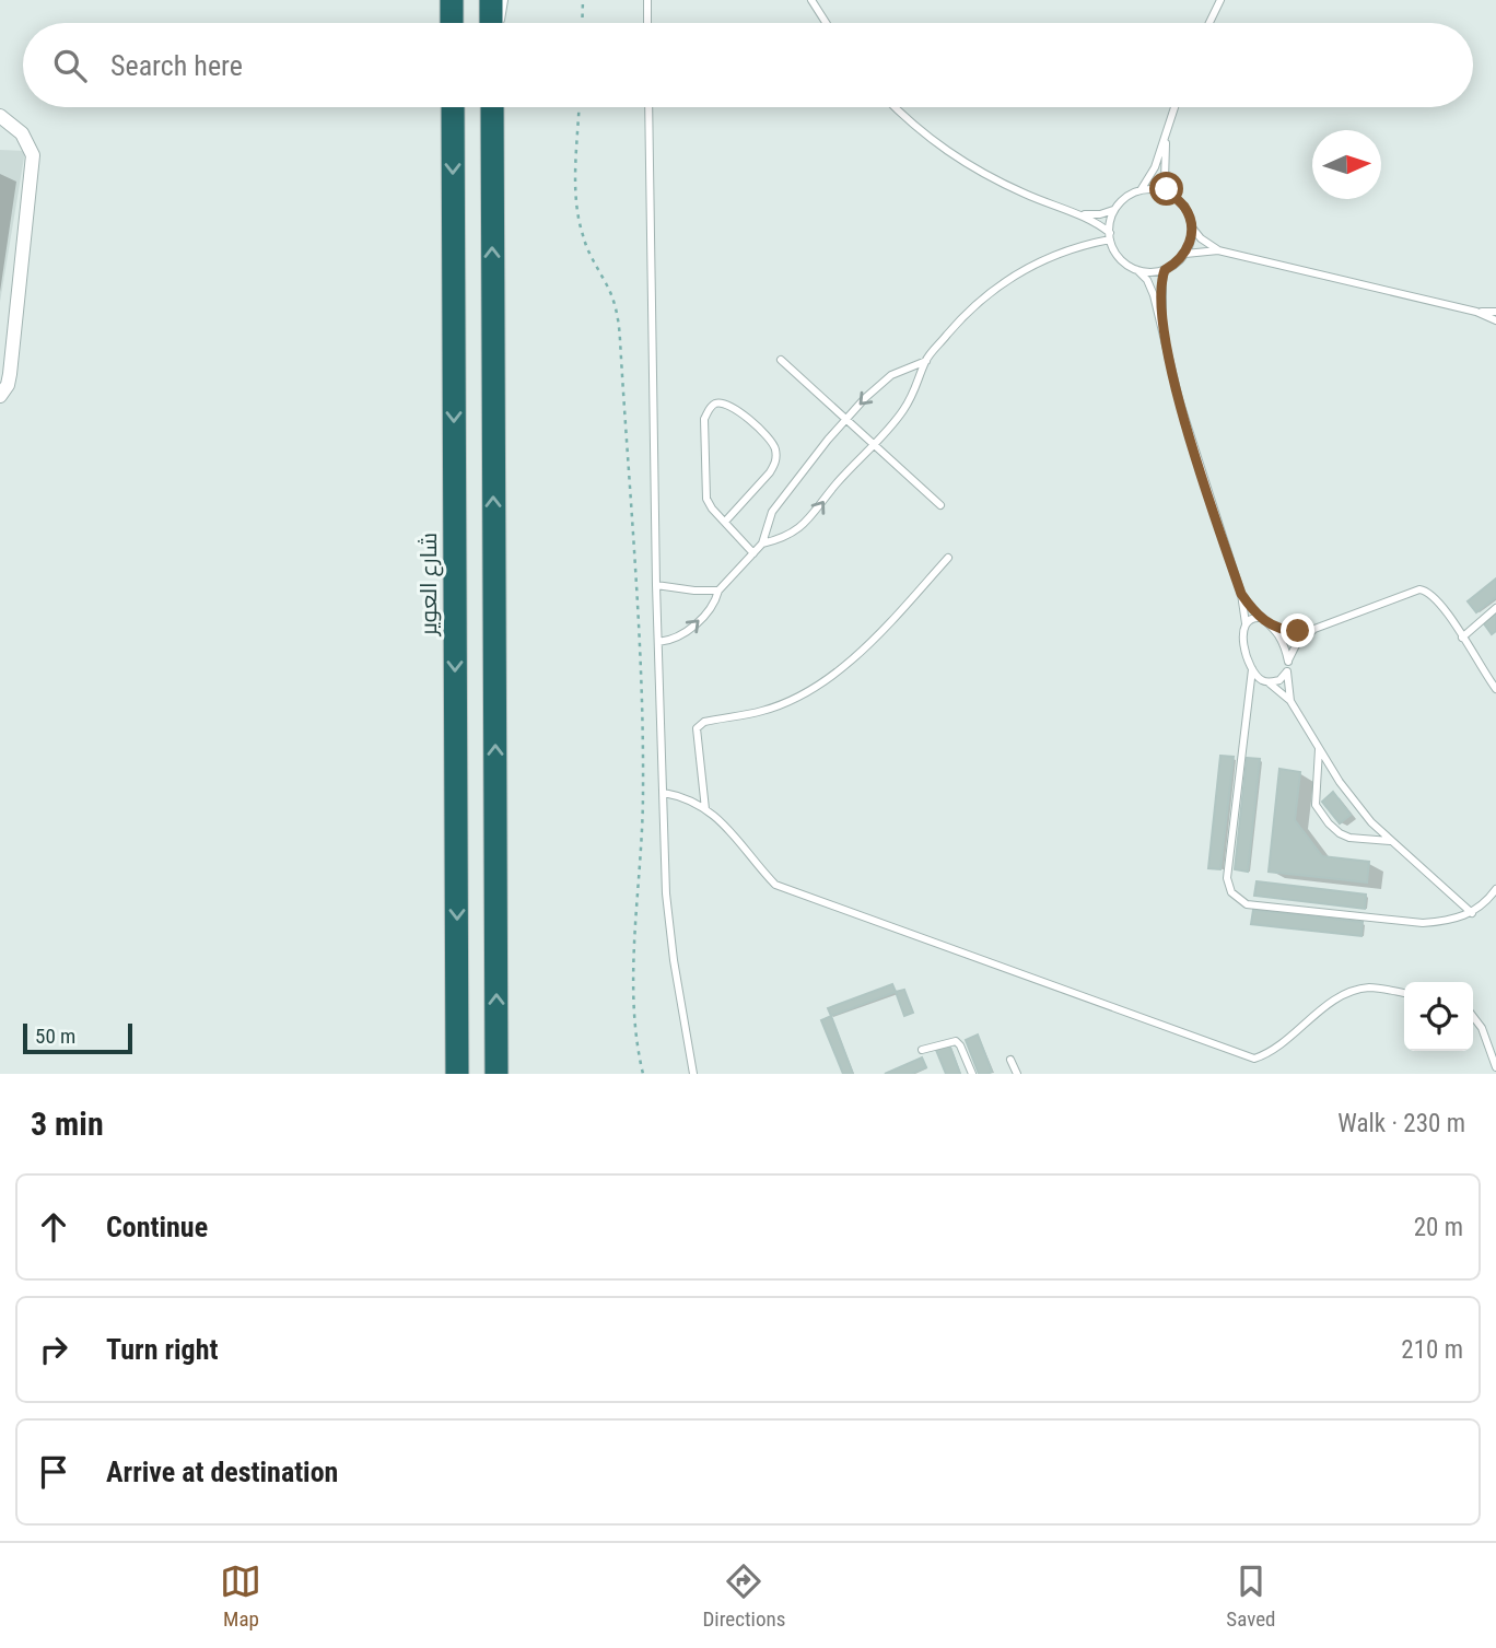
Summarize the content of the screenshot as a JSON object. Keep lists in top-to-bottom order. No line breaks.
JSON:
{"streets":{"highway":["شارع العوير"]},"scale_bar":"50 m","north":"right","page":{"search":"Search here","scale":"50 m","heading":["3 min","Walk · 230 m"],"list":[["Continue","20 m"],["Turn right","210 m"],"Arrive at destination"],"nav":["Map","Directions","Saved"]}}
